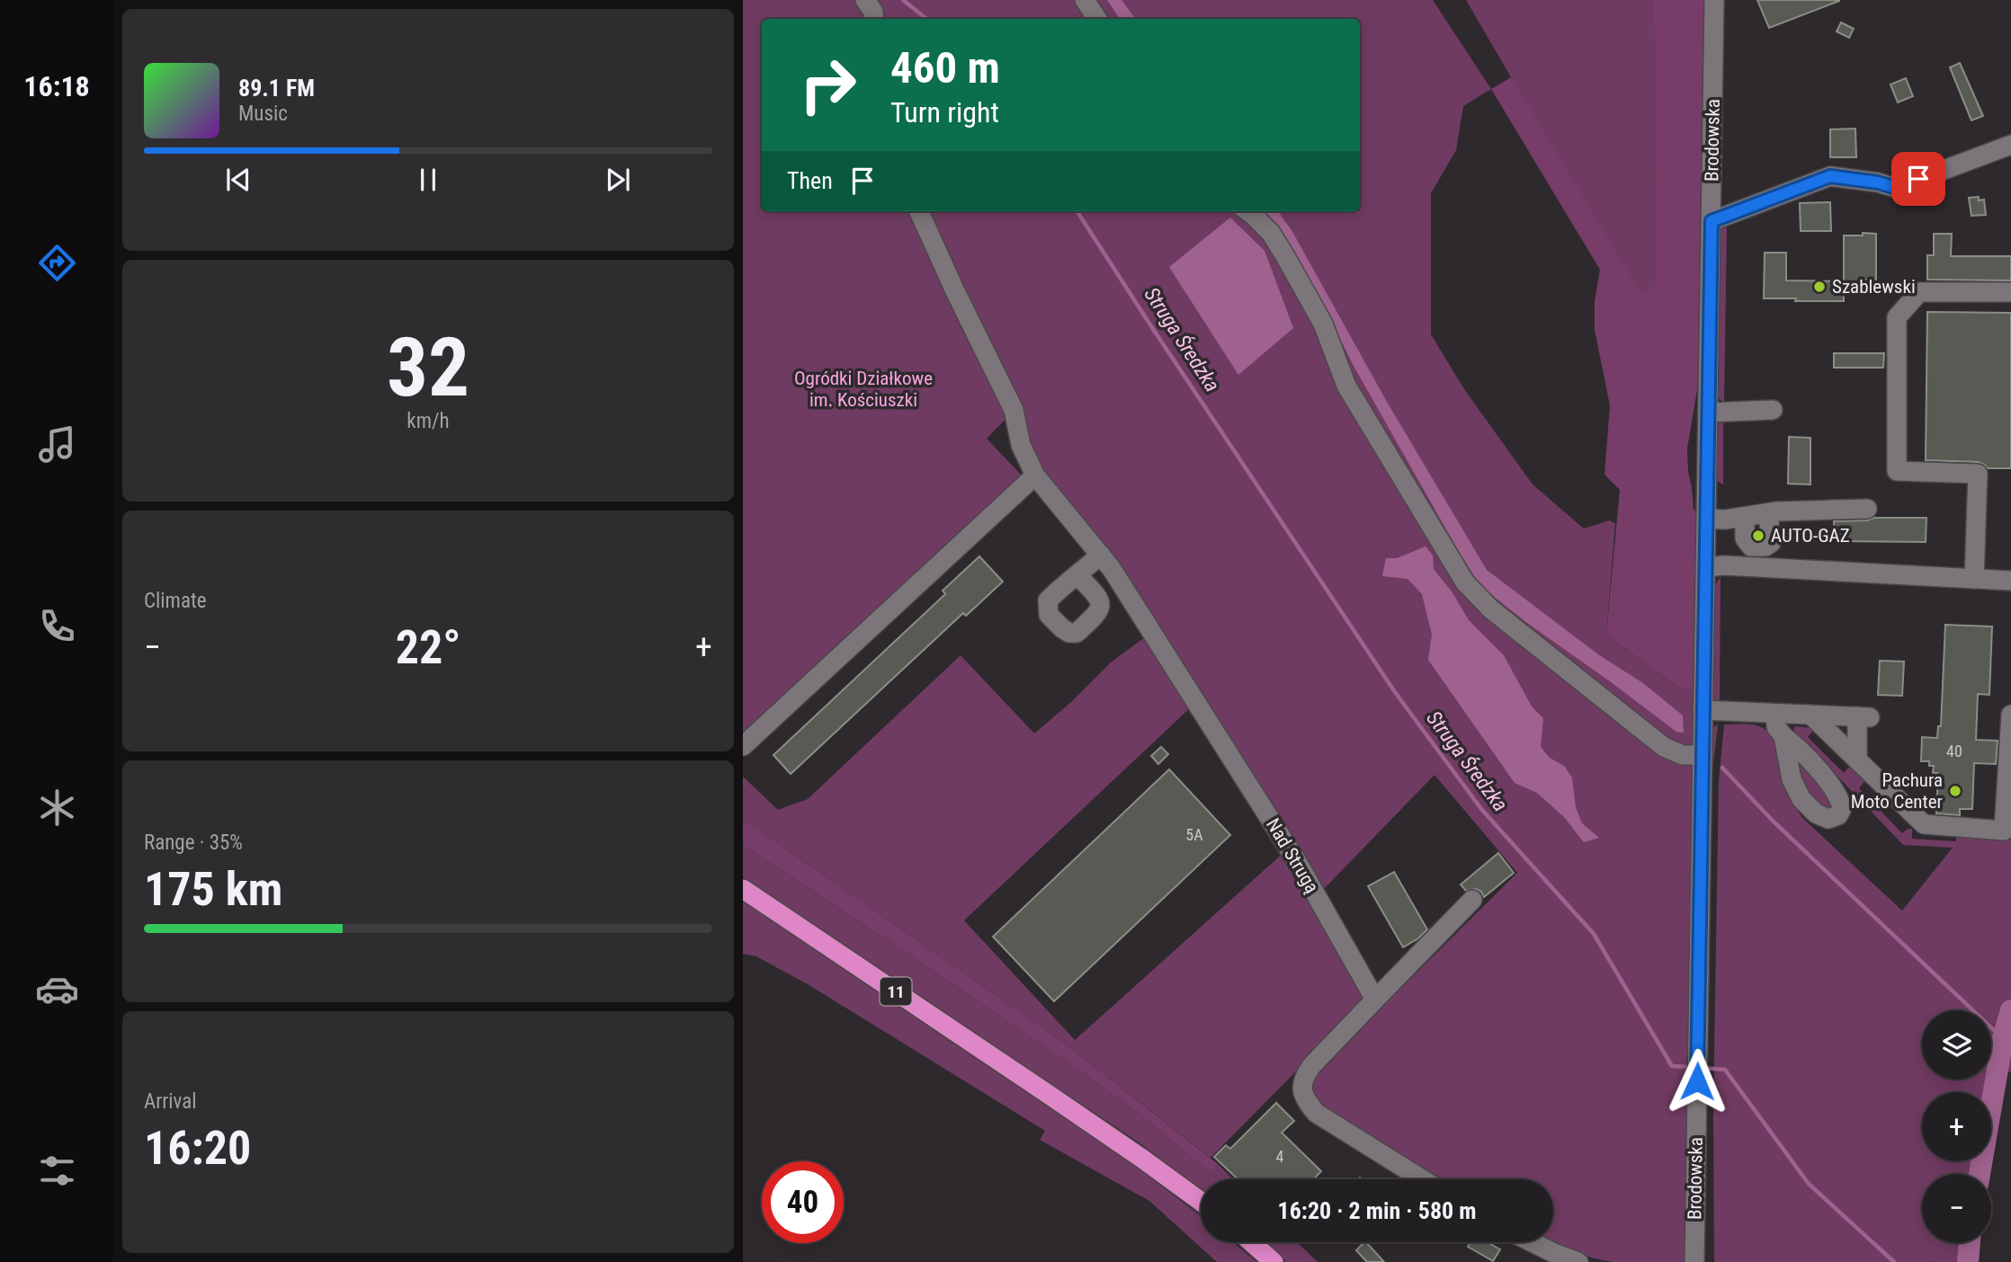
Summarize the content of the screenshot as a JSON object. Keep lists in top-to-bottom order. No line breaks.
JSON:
{"streets":{"highway":["11"],"street":["Brodowska","Nad Strugą"]},"water":["Struga Średzka"],"parks":["Ogródki Działkowe im. Kościuszki"],"places":["Szablewski","AUTO-GAZ","Pachura Moto Center"],"house_numbers":["40","5A","4"],"page":{"tabs":"16:18","turn":["460 m","Turn right"],"song":["89.1 FM","Music"],"then":"Then","tile":[["32","km/h"],"Climate",["Range · 35%","175 km"],["Arrival","16:20"]],"heat":["−","22°","+"],"map_buttons":["+","−"],"limit":"40","trip":"16:20 · 2 min · 580 m"}}
